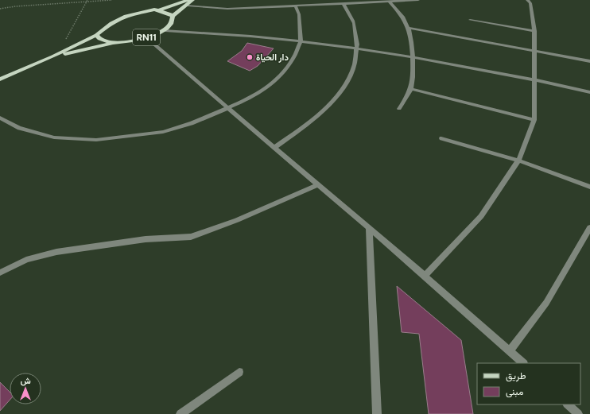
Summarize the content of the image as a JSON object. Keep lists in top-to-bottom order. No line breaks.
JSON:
{"streets":{"main road":["RN11"]},"places":["دار الحياة"],"legend":["طريق","مبنى"],"north":"top"}
